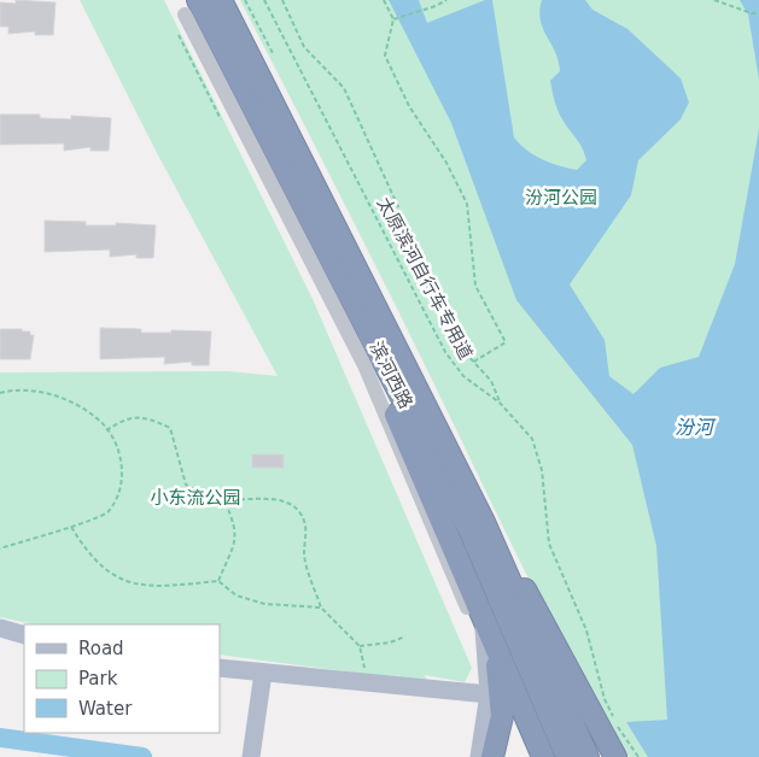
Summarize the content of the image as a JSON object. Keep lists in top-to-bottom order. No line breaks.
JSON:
{"streets":{"highway":["滨河西路"],"path":["太原滨河自行车专用道"]},"water":["汾河"],"parks":["汾河公园","小东流公园"],"legend":["Road","Park","Water"]}
